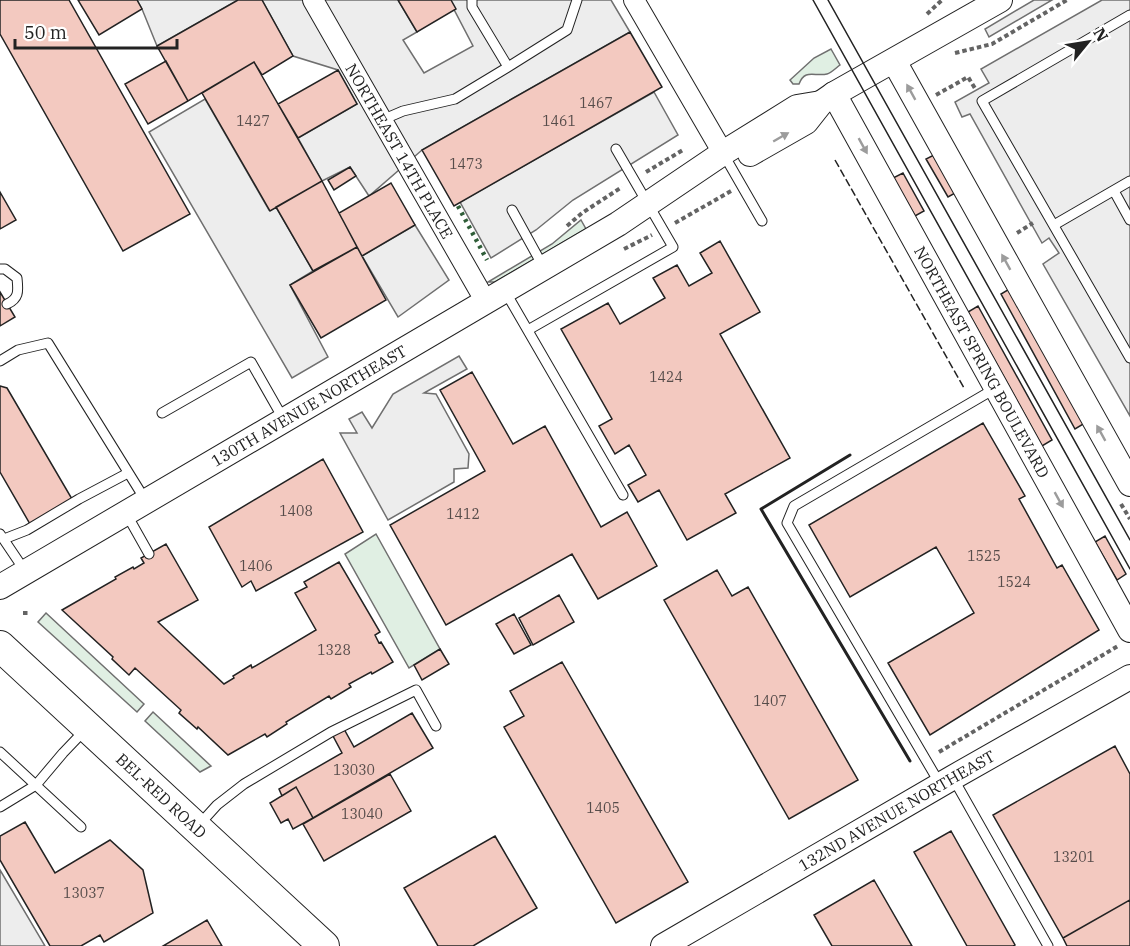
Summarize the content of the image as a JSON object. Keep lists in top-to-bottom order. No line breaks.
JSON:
{"streets":{"main road":["BEL-RED ROAD"],"street":["NORTHEAST 14TH PLACE","NORTHEAST SPRING BOULEVARD","130TH AVENUE NORTHEAST","132ND AVENUE NORTHEAST"]},"crossings":[["NORTHEAST 14TH PLACE","130TH AVENUE NORTHEAST"],["NORTHEAST SPRING BOULEVARD","130TH AVENUE NORTHEAST"]],"house_numbers":["1467","1427","1461","1473","1424","1408","1412","1525","1406","1524","1328","1407","13030","1405","13040","13201","13037"],"scale_bar":"50 m","north":"top right"}
